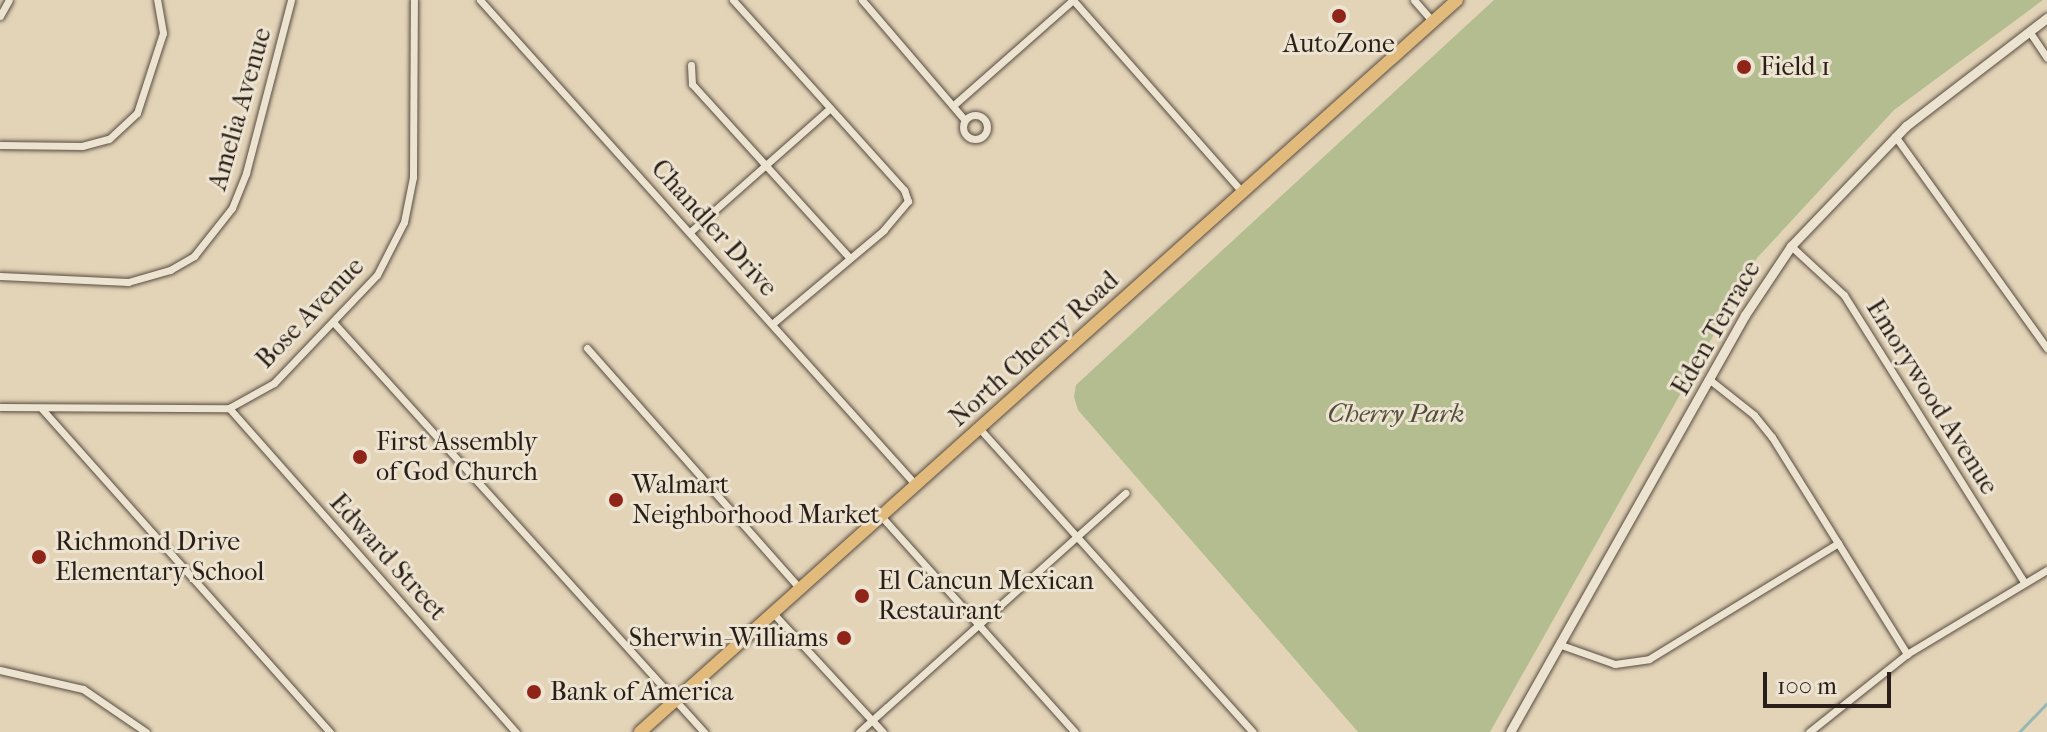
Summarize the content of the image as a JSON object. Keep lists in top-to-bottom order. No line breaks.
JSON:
{"streets":{"main road":["North Cherry Road"],"street":["Amelia Avenue","Chandler Drive","Bose Avenue","Eden Terrace","Emorywood Avenue","Edward Street"]},"crossings":[["Chandler Drive","North Cherry Road"],["Bose Avenue","Edward Street"],["Eden Terrace","Emorywood Avenue"]],"parks":["Cherry Park"],"places":["AutoZone","Field 1","First Assembly of God Church","Walmart Neighborhood Market","Richmond Drive Elementary School","El Cancun Mexican Restaurant","Sherwin-Williams","Bank of America"],"scale_bar":"100 m"}
